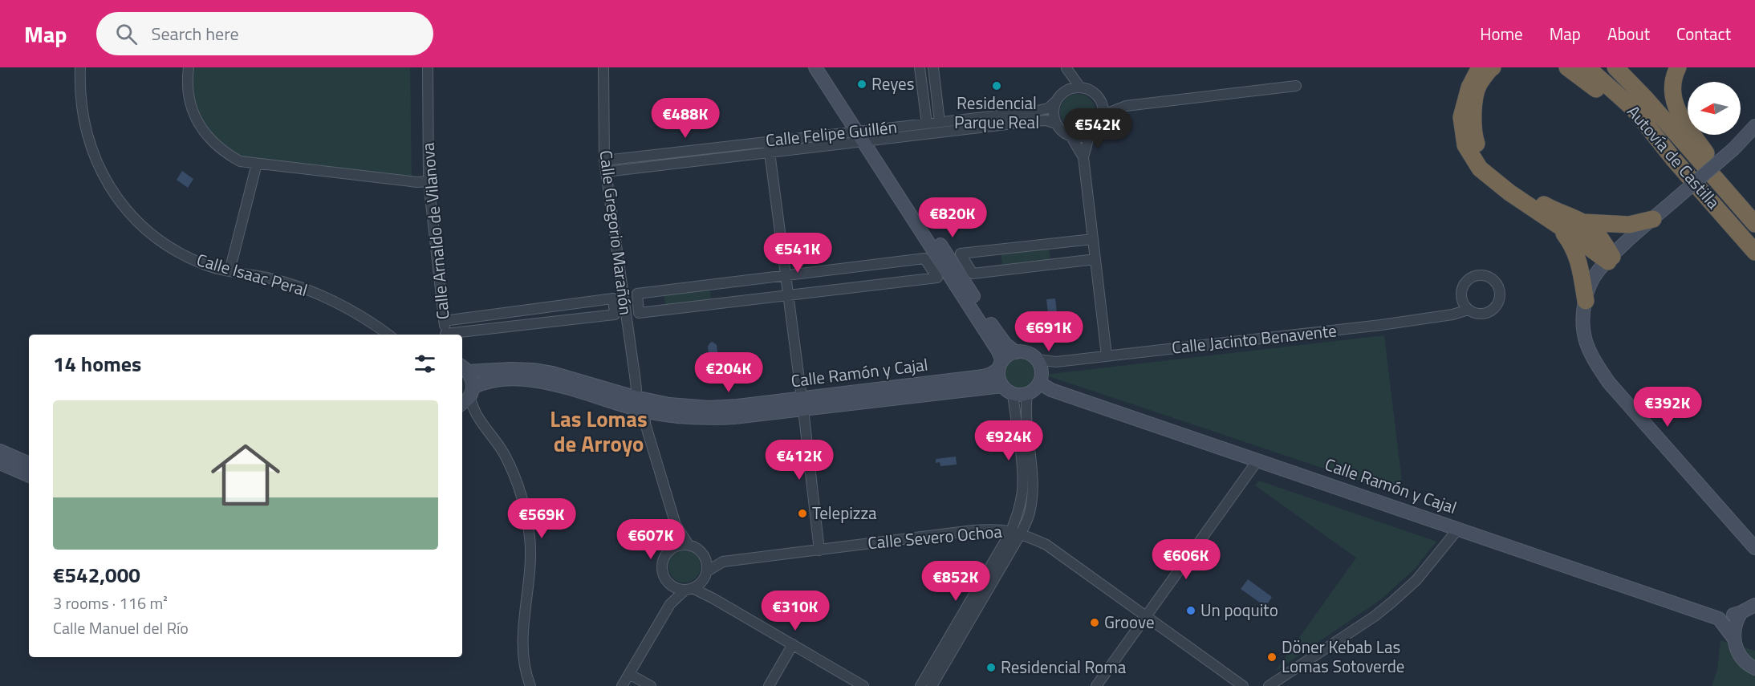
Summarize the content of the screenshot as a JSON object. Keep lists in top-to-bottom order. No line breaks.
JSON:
{"streets":{"highway":["Autovía de Castilla"],"street":["Calle Felipe Guillén","Calle Arnaldo de Vilanova","Calle Gregorio Marañón","Calle Isaac Peral","Calle Jacinto Benavente","Calle Ramón y Cajal","Calle Severo Ochoa"]},"crossings":[["Calle Felipe Guillén","Calle Gregorio Marañón"],["Calle Gregorio Marañón","Calle Ramón y Cajal"],["Calle Jacinto Benavente","Calle Ramón y Cajal"]],"districts":["Las Lomas de Arroyo"],"places":["Reyes","Residencial Parque Real","Telepizza","Un poquito","Groove","Döner Kebab Las Lomas Sotoverde","Residencial Roma"],"north":"left","page":{"header":"Map","search":"Search here","nav":["Home","Map","About","Contact"],"price":["€488K","€542K","€820K","€541K","€691K","€204K","€392K","€924K","€412K","€569K","€607K","€606K","€852K","€310K"],"heading":"14 homes","list":[{"name":"€542,000","note":"3 rooms · 116 m² · Calle Manuel del Río"}]}}
